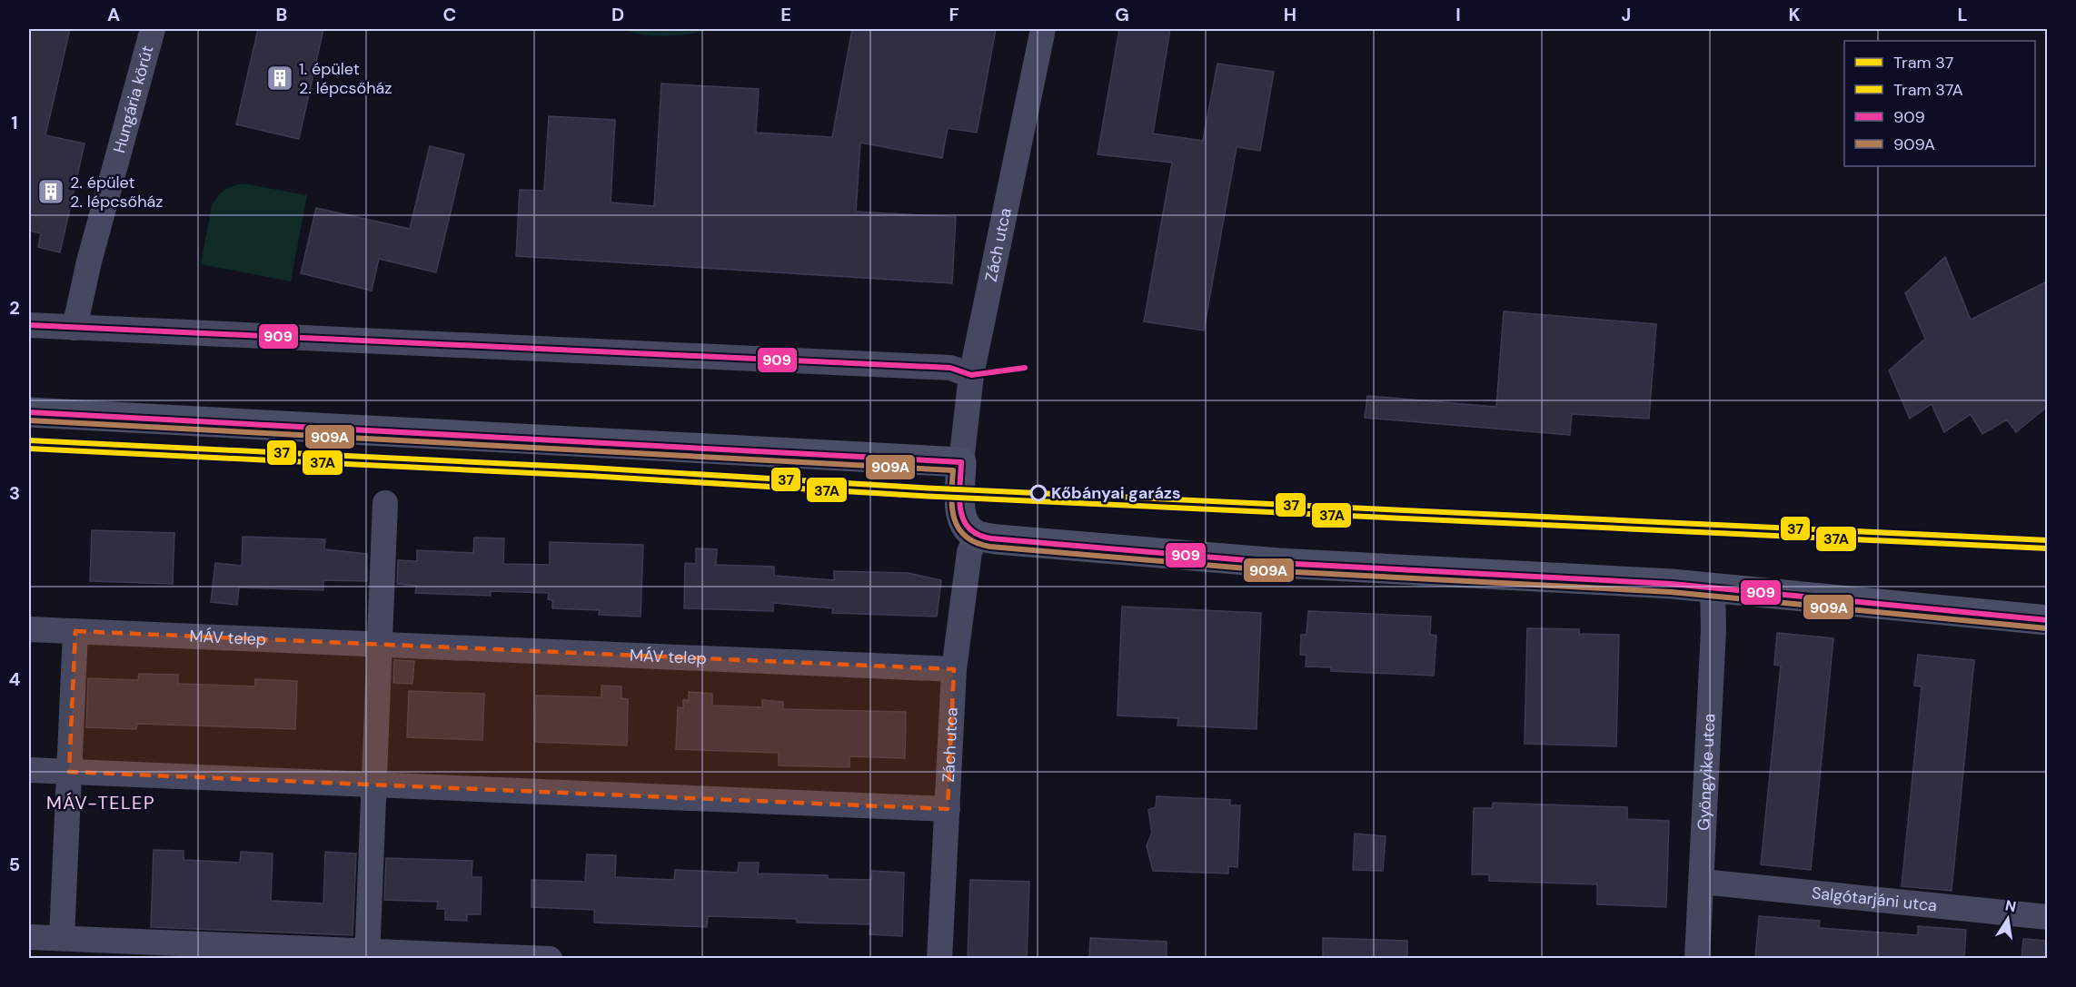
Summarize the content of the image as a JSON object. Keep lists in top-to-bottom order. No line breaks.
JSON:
{"streets":{"street":["Hungária körút","Zách utca","MÁV telep","Gyöngyike utca","Salgótarjáni utca"]},"crossings":[["Zách utca","MÁV telep"],["Gyöngyike utca","Salgótarjáni utca"]],"districts":["MÁV-TELEP"],"places":{"building":["1. épület 2. lépcsőház","2. épület 2. lépcsőház"],"other":["Kőbányai garázs"]},"lines":["transit line 909","transit line 909A","tram line 37","tram line 37A"],"legend":["Tram 37","Tram 37A","909","909A"],"north":"top","grid":{"columns":["A","B","C","D","E","F","G","H","I","J","K","L"],"rows":["1","2","3","4","5"]}}
